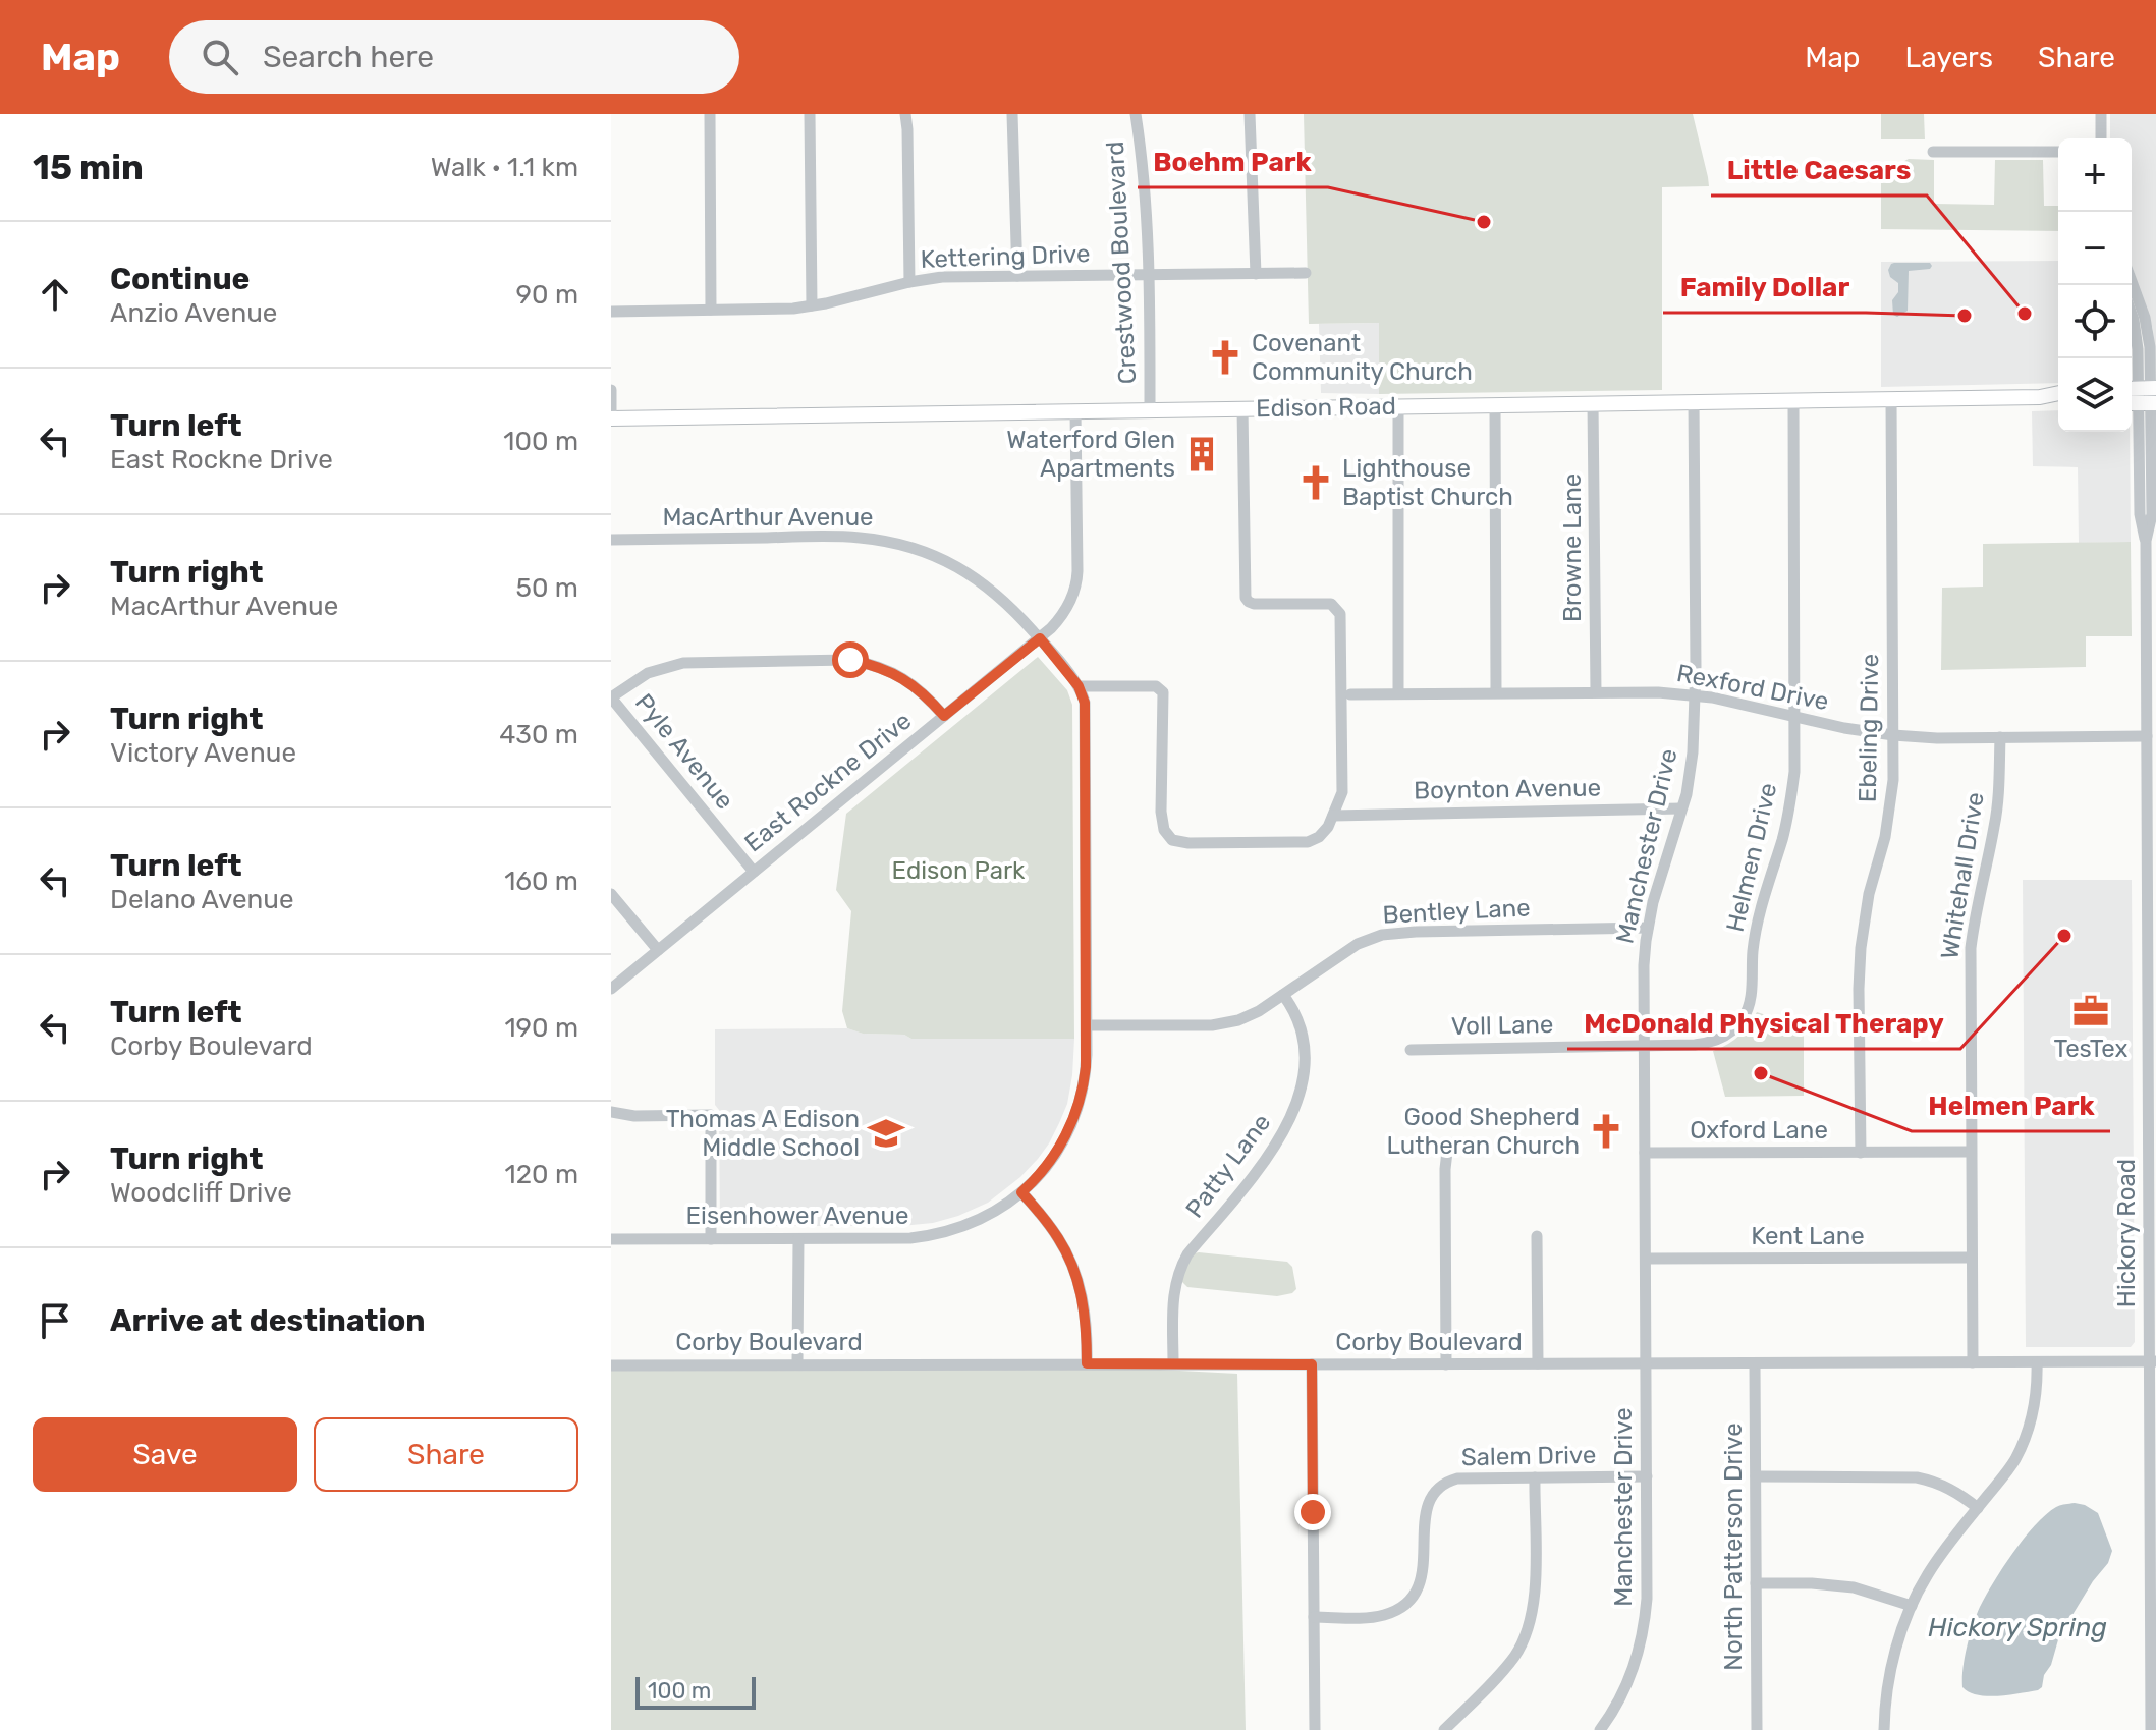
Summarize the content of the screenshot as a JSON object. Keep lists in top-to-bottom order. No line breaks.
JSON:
{"streets":{"main road":["Edison Road"],"street":["Kettering Drive","Crestwood Boulevard","MacArthur Avenue","Browne Lane","Rexford Drive","Ebeling Drive","Pyle Avenue","East Rockne Drive","Boynton Avenue","Manchester Drive","Helmen Drive","Whitehall Drive","Bentley Lane","Voll Lane","Oxford Lane","Patty Lane","Eisenhower Avenue","Hickory Road","Kent Lane","Corby Boulevard","Salem Drive","North Patterson Drive"]},"crossings":[["Kettering Drive","Crestwood Boulevard"],["Crestwood Boulevard","Edison Road"],["Edison Road","Browne Lane"],["Edison Road","Ebeling Drive"],["Edison Road","East Rockne Drive"],["Edison Road","Manchester Drive"],["Edison Road","Helmen Drive"],["MacArthur Avenue","East Rockne Drive"],["MacArthur Avenue","Eisenhower Avenue"],["Browne Lane","Rexford Drive"],["Rexford Drive","Ebeling Drive"],["Rexford Drive","Manchester Drive"],["Rexford Drive","Helmen Drive"],["Rexford Drive","Whitehall Drive"],["Rexford Drive","Hickory Road"],["Ebeling Drive","Oxford Lane"],["Pyle Avenue","East Rockne Drive"],["Boynton Avenue","Manchester Drive"],["Manchester Drive","Helmen Drive"],["Manchester Drive","Bentley Lane"],["Manchester Drive","Voll Lane"],["Manchester Drive","Oxford Lane"],["Manchester Drive","Kent Lane"],["Manchester Drive","Corby Boulevard"],["Manchester Drive","Salem Drive"],["Helmen Drive","Voll Lane"],["Whitehall Drive","Oxford Lane"],["Whitehall Drive","Kent Lane"],["Whitehall Drive","Corby Boulevard"],["Bentley Lane","Patty Lane"],["Bentley Lane","Eisenhower Avenue"],["Patty Lane","Corby Boulevard"],["Hickory Road","Corby Boulevard"],["Corby Boulevard","North Patterson Drive"]],"water":["Hickory Spring"],"parks":["Edison Park"],"places":{"other":["Boehm Park","Little Caesars","Family Dollar","McDonald Physical Therapy","Helmen Park"],"church":["Covenant Community Church","Lighthouse Baptist Church","Good Shepherd Lutheran Church"],"building":["Waterford Glen Apartments"],"office":["TesTex"],"school or university":["Thomas A Edison Middle School"]},"scale_bar":"100 m","page":{"header":"Map","search":"Search here","nav":["Map","Layers","Share"],"heading":["15 min","Walk · 1.1 km"],"map_buttons":["+","−"],"list":[["Continue","Anzio Avenue","90 m"],["Turn left","East Rockne Drive","100 m"],["Turn right","MacArthur Avenue","50 m"],["Turn right","Victory Avenue","430 m"],["Turn left","Delano Avenue","160 m"],["Turn left","Corby Boulevard","190 m"],["Turn right","Woodcliff Drive","120 m"],"Arrive at destination"],"buttons":["Save","Share"],"scale":"100 m"}}
